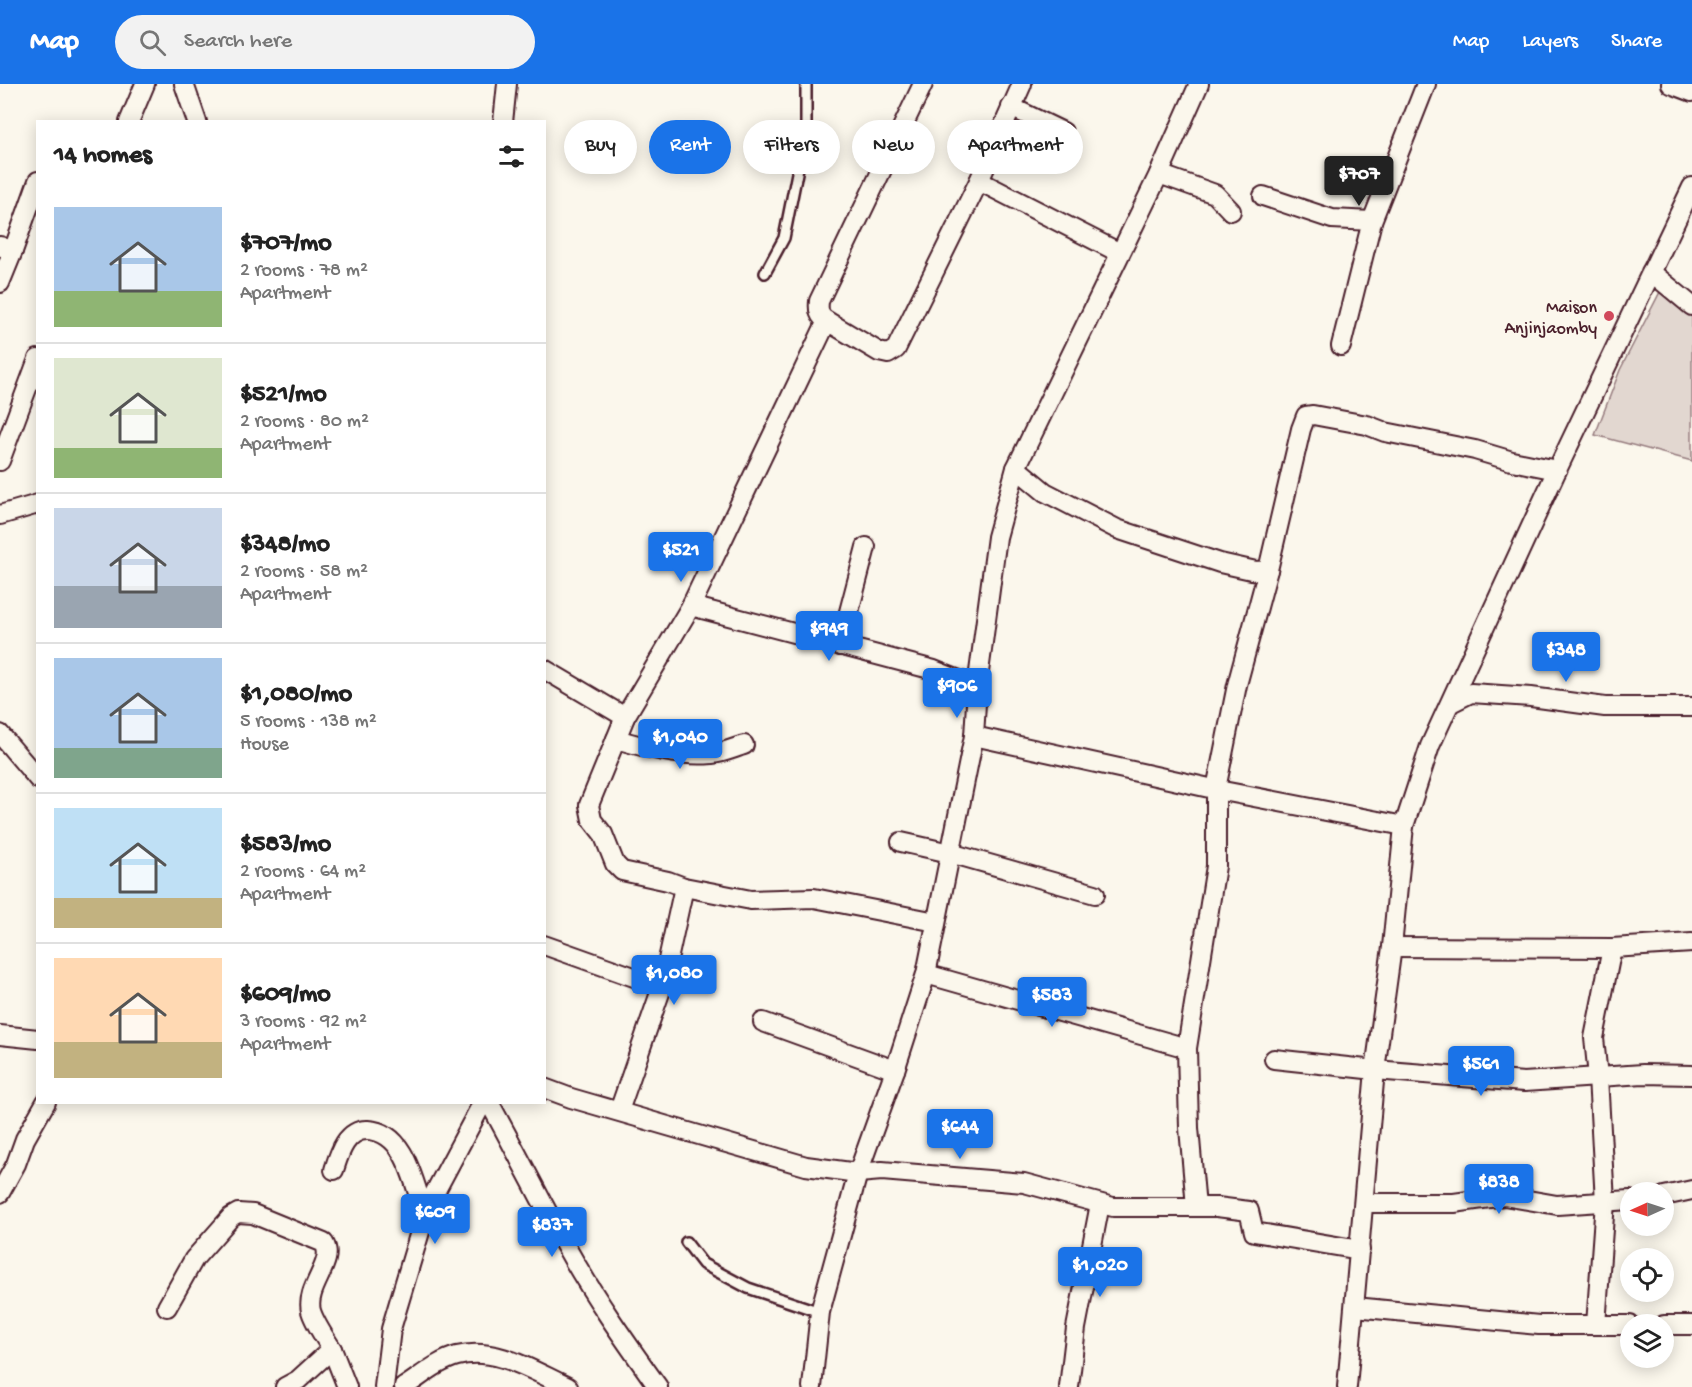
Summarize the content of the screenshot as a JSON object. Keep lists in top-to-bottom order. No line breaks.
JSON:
{"places":["Maison Anjinjaomby"],"north":"left","page":{"header":"Map","search":"Search here","nav":["Map","Layers","Share"],"chip":["Buy","Rent","Filters","New","Apartment"],"heading":"14 homes","price":["$707","$521","$949","$348","$906","$1,040","$1,080","$583","$561","$644","$838","$609","$837","$1,020"],"list":[{"name":"$707/mo","note":"2 rooms · 78 m² · Apartment"},{"name":"$521/mo","note":"2 rooms · 80 m² · Apartment"},{"name":"$348/mo","note":"2 rooms · 58 m² · Apartment"},{"name":"$1,080/mo","note":"5 rooms · 138 m² · House"},{"name":"$583/mo","note":"2 rooms · 64 m² · Apartment"},{"name":"$609/mo","note":"3 rooms · 92 m² · Apartment"}]}}
